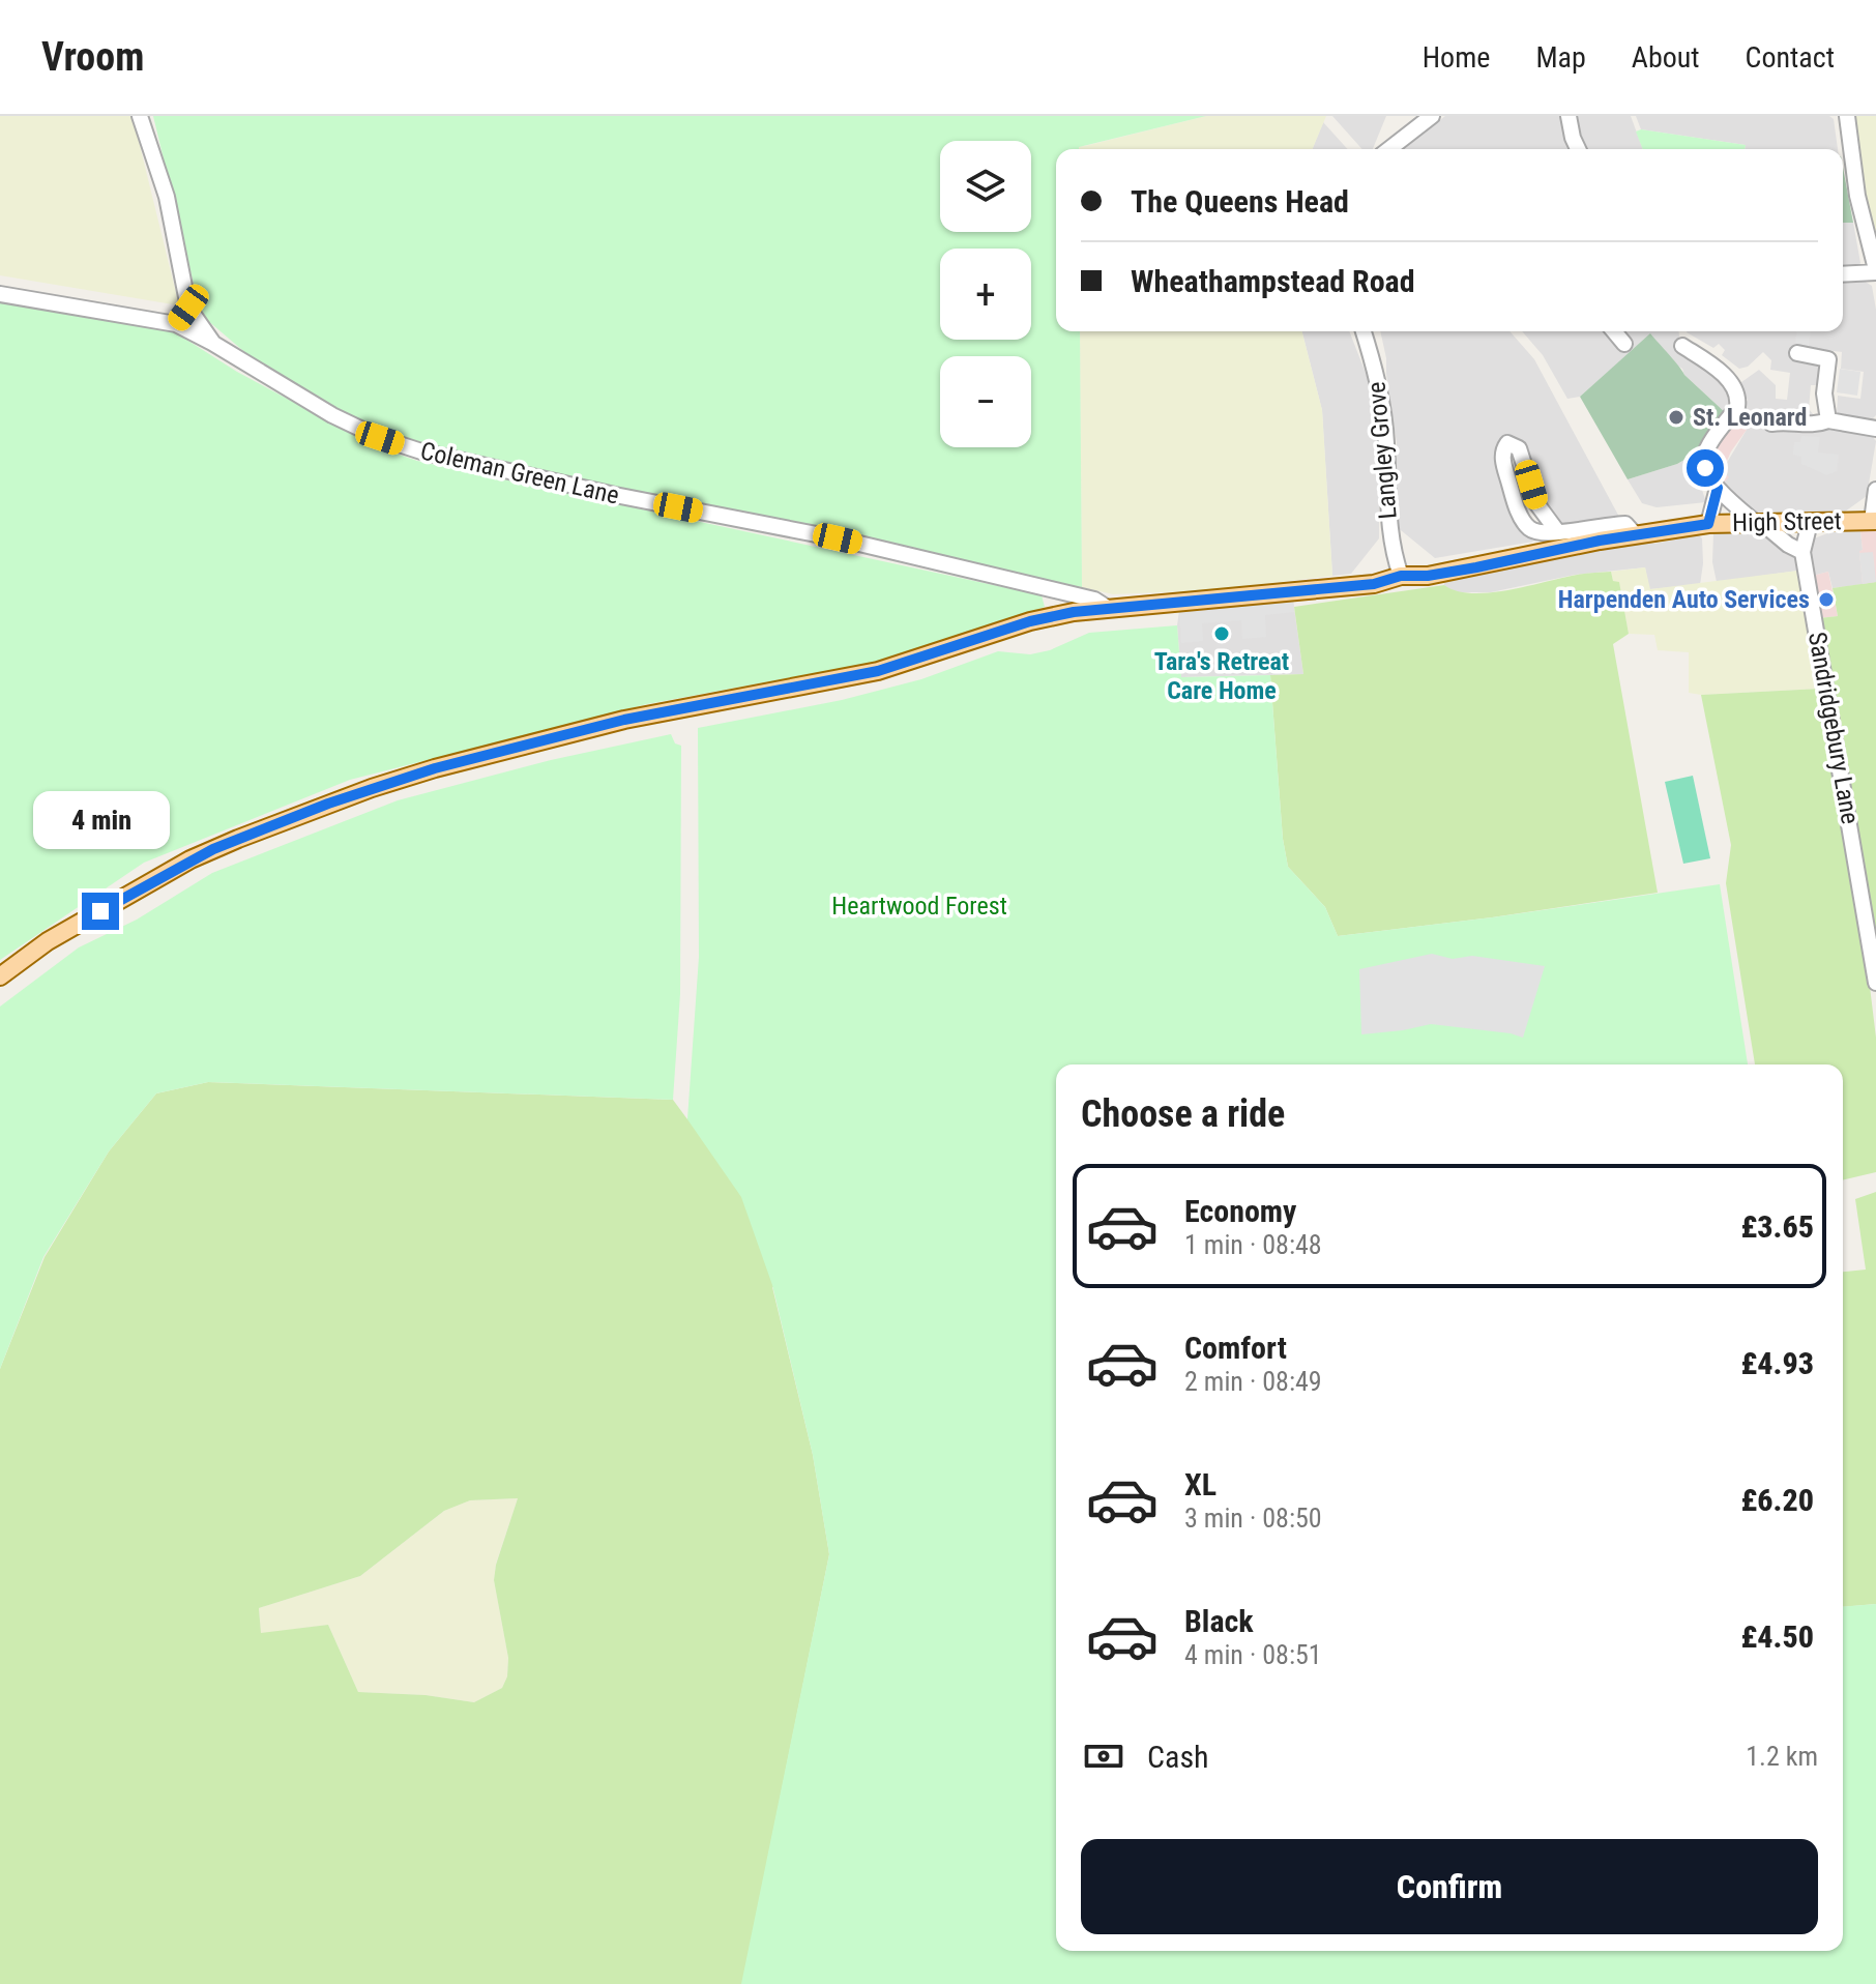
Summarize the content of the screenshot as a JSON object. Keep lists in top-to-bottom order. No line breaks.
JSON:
{"streets":{"main road":["High Street"],"street":["Langley Grove","Coleman Green Lane","Sandridgebury Lane"]},"crossings":[["Langley Grove","High Street"],["Coleman Green Lane","High Street"],["High Street","Sandridgebury Lane"]],"parks":["Heartwood Forest"],"places":["St. Leonard","Harpenden Auto Services","Tara's Retreat Care Home"],"page":{"header":"Vroom","nav":["Home","Map","About","Contact"],"map_buttons":["+","−"],"banner":["The Queens Head","Wheathampstead Road"],"bubble":"4 min","heading":"Choose a ride","list":[{"name":"Economy","note":"1 min · 08:48","value":"£3.65"},{"name":"Comfort","note":"2 min · 08:49","value":"£4.93"},{"name":"XL","note":"3 min · 08:50","value":"£6.20"},{"name":"Black","note":"4 min · 08:51","value":"£4.50"}],"pay":["Cash","1.2 km"],"buttons":"Confirm"}}
